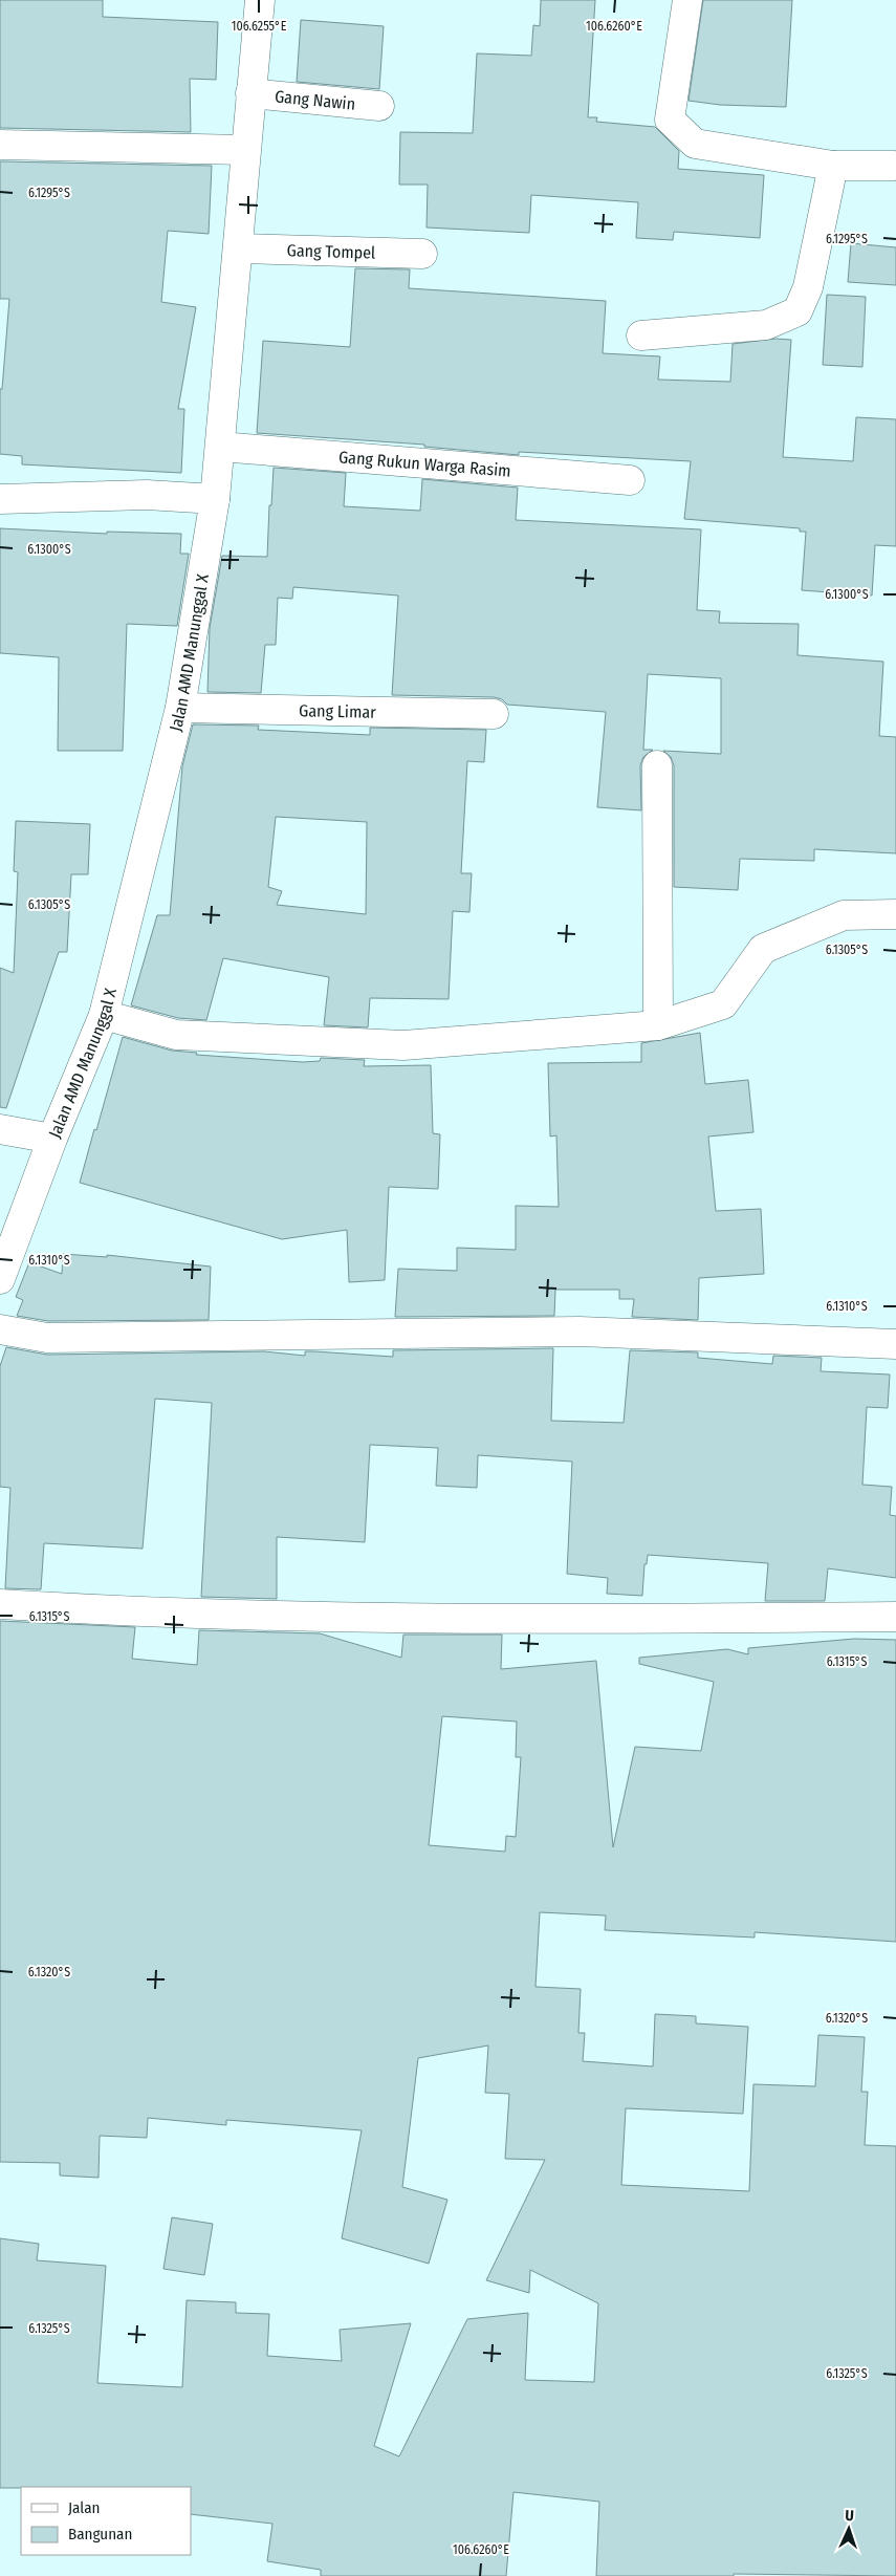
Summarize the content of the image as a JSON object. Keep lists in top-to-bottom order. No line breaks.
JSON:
{"streets":{"street":["Gang Nawin","Gang Tompel","Gang Rukun Warga Rasim","Jalan AMD Manunggal X","Gang Limar"]},"crossings":[["Gang Nawin","Jalan AMD Manunggal X"],["Gang Tompel","Jalan AMD Manunggal X"],["Gang Rukun Warga Rasim","Jalan AMD Manunggal X"],["Jalan AMD Manunggal X","Gang Limar"]],"legend":["Jalan","Bangunan"],"north":"top","coordinates":["106.6255°E","106.6260°E","6.1295°S","6.1300°S","6.1305°S","6.1310°S","6.1315°S","6.1320°S","6.1325°S"]}
